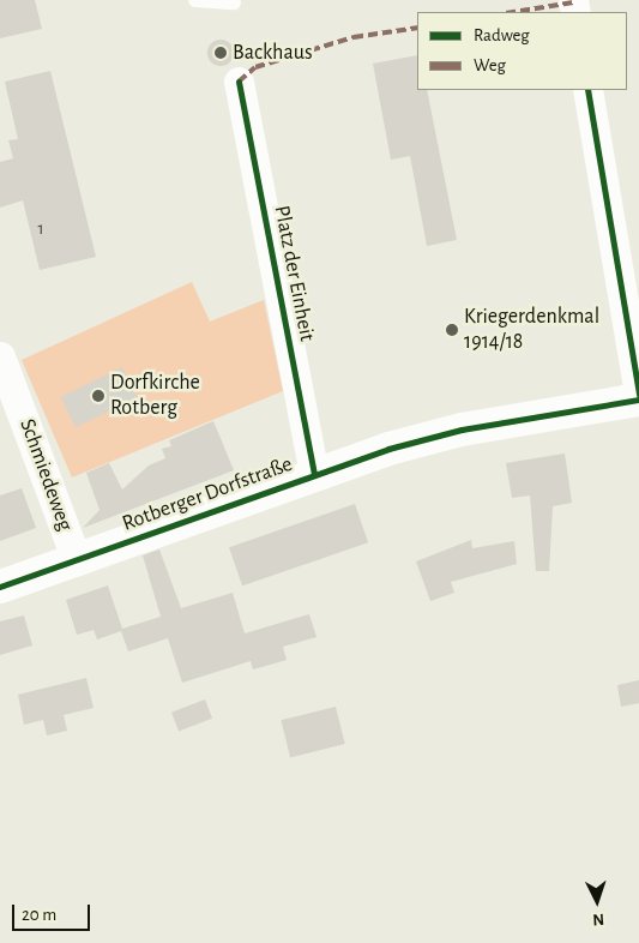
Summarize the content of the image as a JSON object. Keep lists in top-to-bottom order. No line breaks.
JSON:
{"streets":{"main road":["Rotberger Dorfstraße"],"street":["Platz der Einheit","Schmiedeweg"]},"crossings":[["Platz der Einheit","Rotberger Dorfstraße"],["Schmiedeweg","Rotberger Dorfstraße"]],"places":["Backhaus","Kriegerdenkmal 1914/18","Dorfkirche Rotberg"],"house_numbers":["1"],"legend":["Radweg","Weg"],"scale_bar":"20 m","north":"bottom"}
